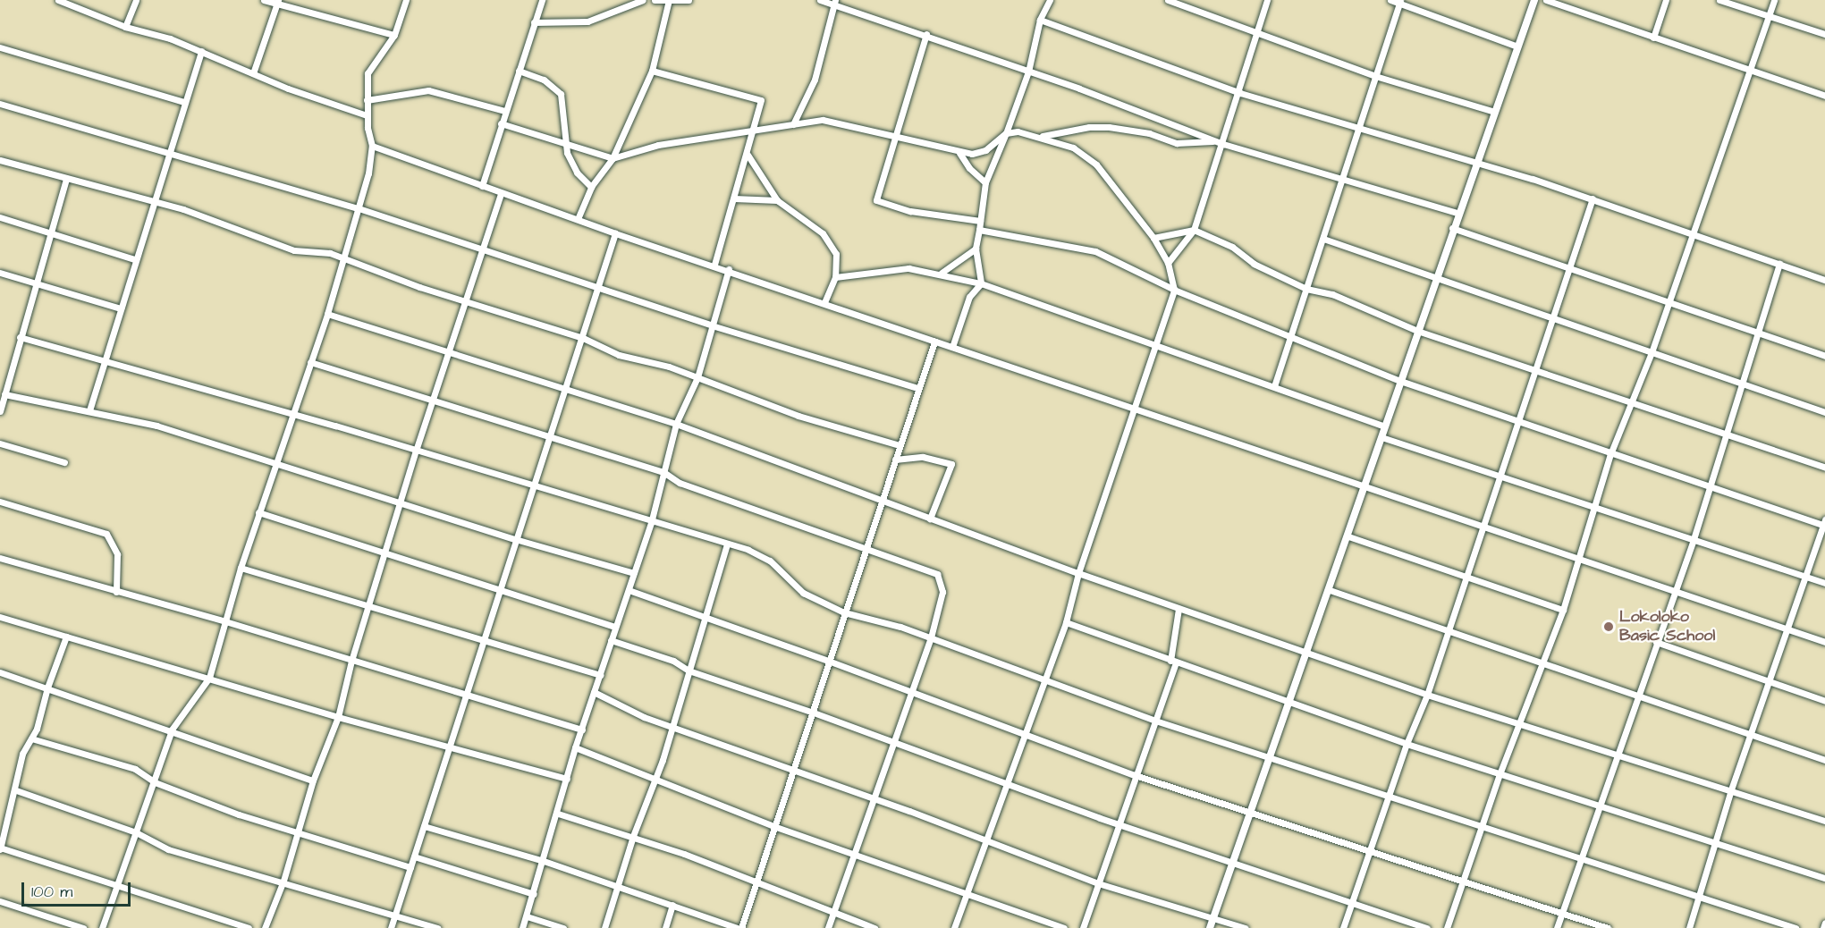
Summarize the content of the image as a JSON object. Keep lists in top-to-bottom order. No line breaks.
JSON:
{"places":["Lokoloko Basic School"],"scale_bar":"100 m"}
